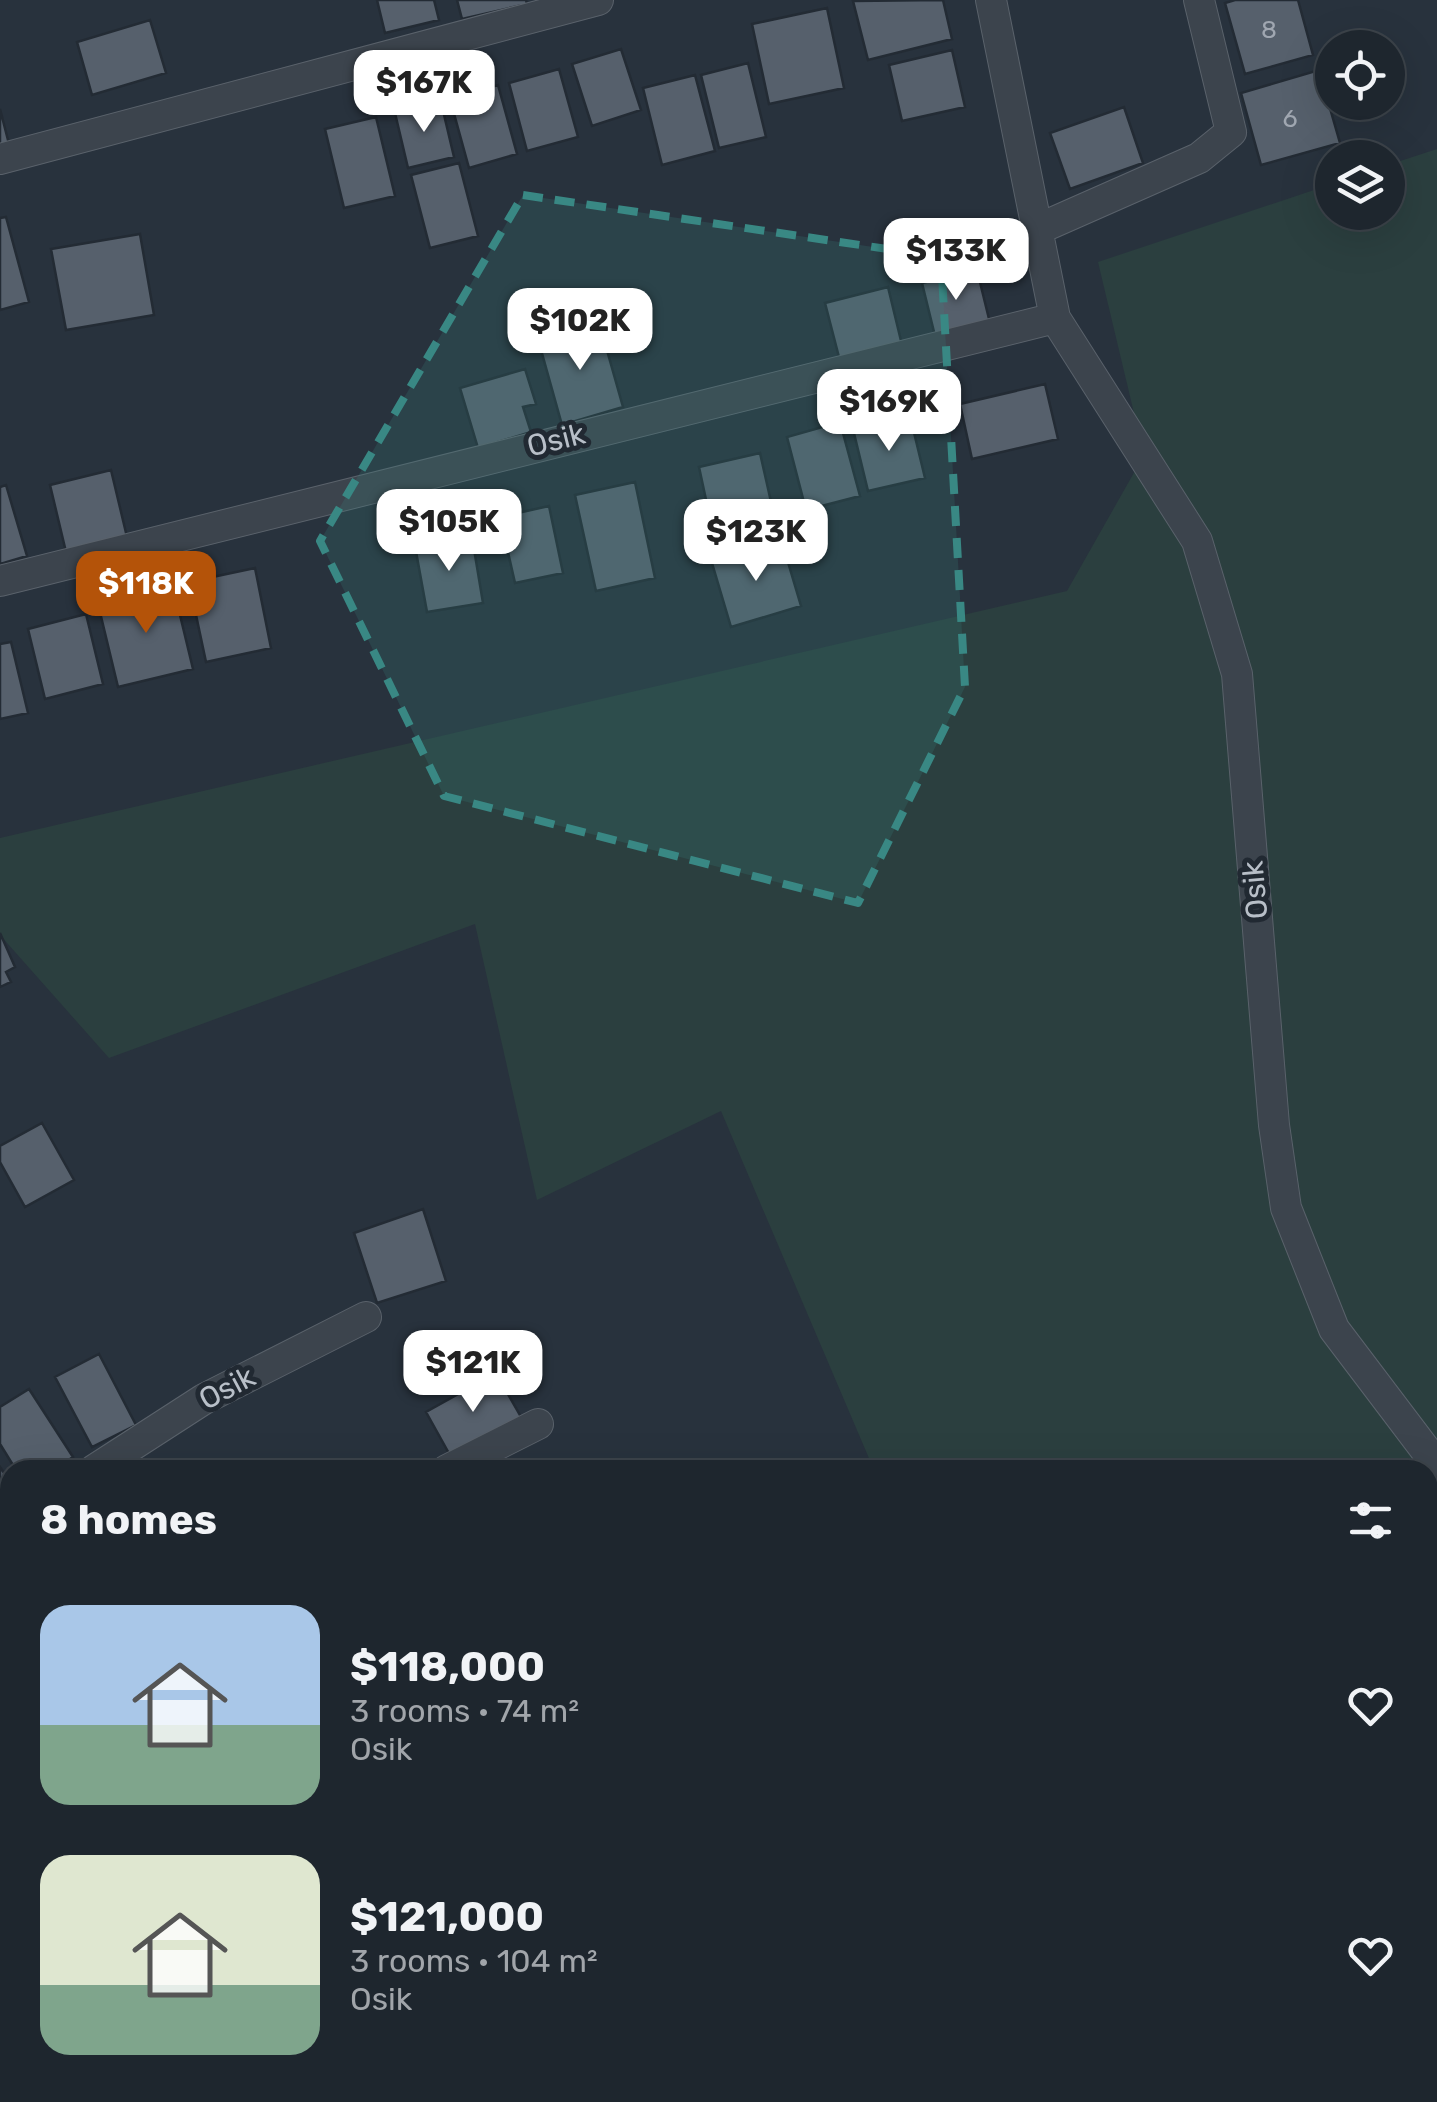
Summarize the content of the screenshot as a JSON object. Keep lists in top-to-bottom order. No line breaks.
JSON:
{"streets":{"street":["Osik"]},"house_numbers":["8","6"],"page":{"price":["$167K","$133K","$102K","$169K","$105K","$123K","$118K","$121K"],"heading":"8 homes","list":[{"name":"$118,000","note":"3 rooms · 74 m² · Osik"},{"name":"$121,000","note":"3 rooms · 104 m² · Osik"}]}}
